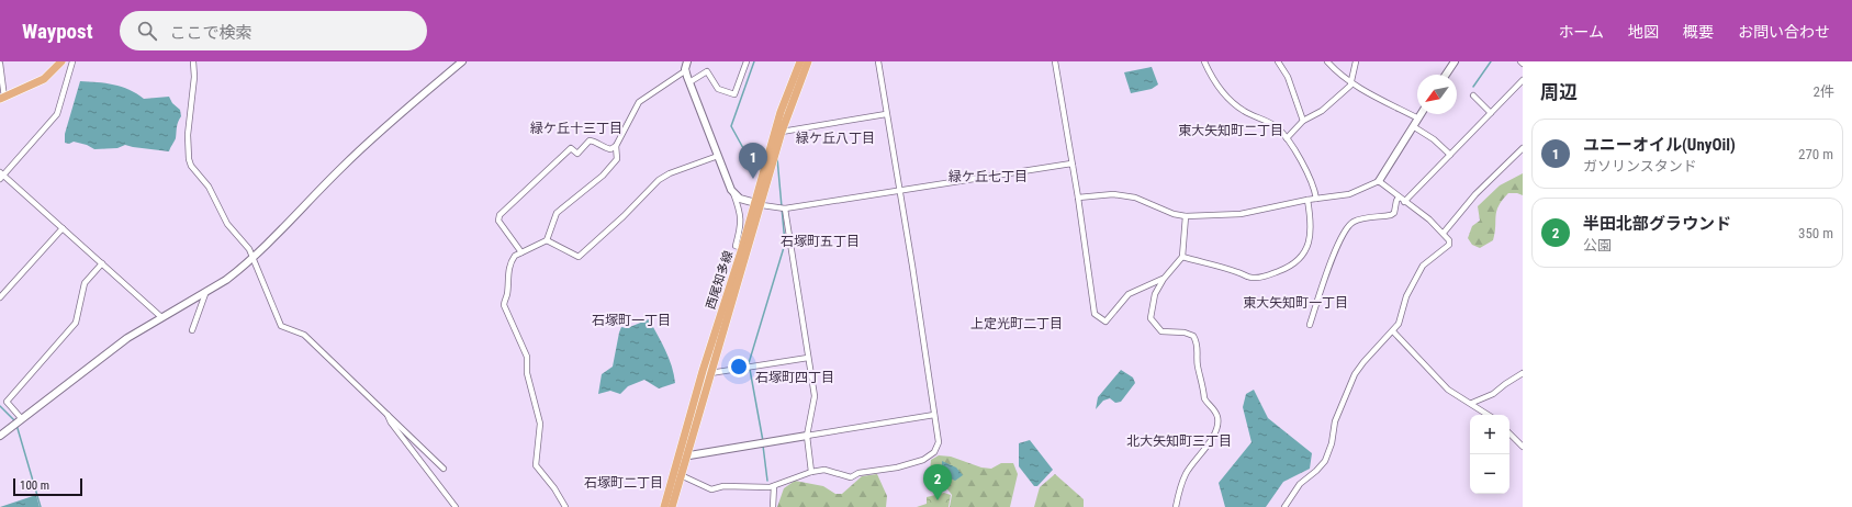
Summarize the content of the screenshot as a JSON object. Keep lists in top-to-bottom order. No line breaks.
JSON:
{"streets":{"main road":["西尾知多線"]},"districts":["緑ケ丘十三丁目","東大矢知町二丁目","緑ケ丘八丁目","緑ケ丘七丁目","石塚町五丁目","東大矢知町一丁目","石塚町一丁目","上定光町二丁目","石塚町四丁目","北大矢知町三丁目","石塚町二丁目"],"scale_bar":"100 m","north":"bottom left","page":{"header":"Waypost","search":"ここで検索","nav":["ホーム","地図","概要","お問い合わせ"],"heading":["周辺","2件"],"list":[{"mark":"1","name":"ユニーオイル(UnyOil)","note":"ガソリンスタンド","value":"270 m"},{"mark":"2","name":"半田北部グラウンド","note":"公園","value":"350 m"}],"pins":["1","2"],"map_buttons":["+","−"],"scale":"100 m"}}
